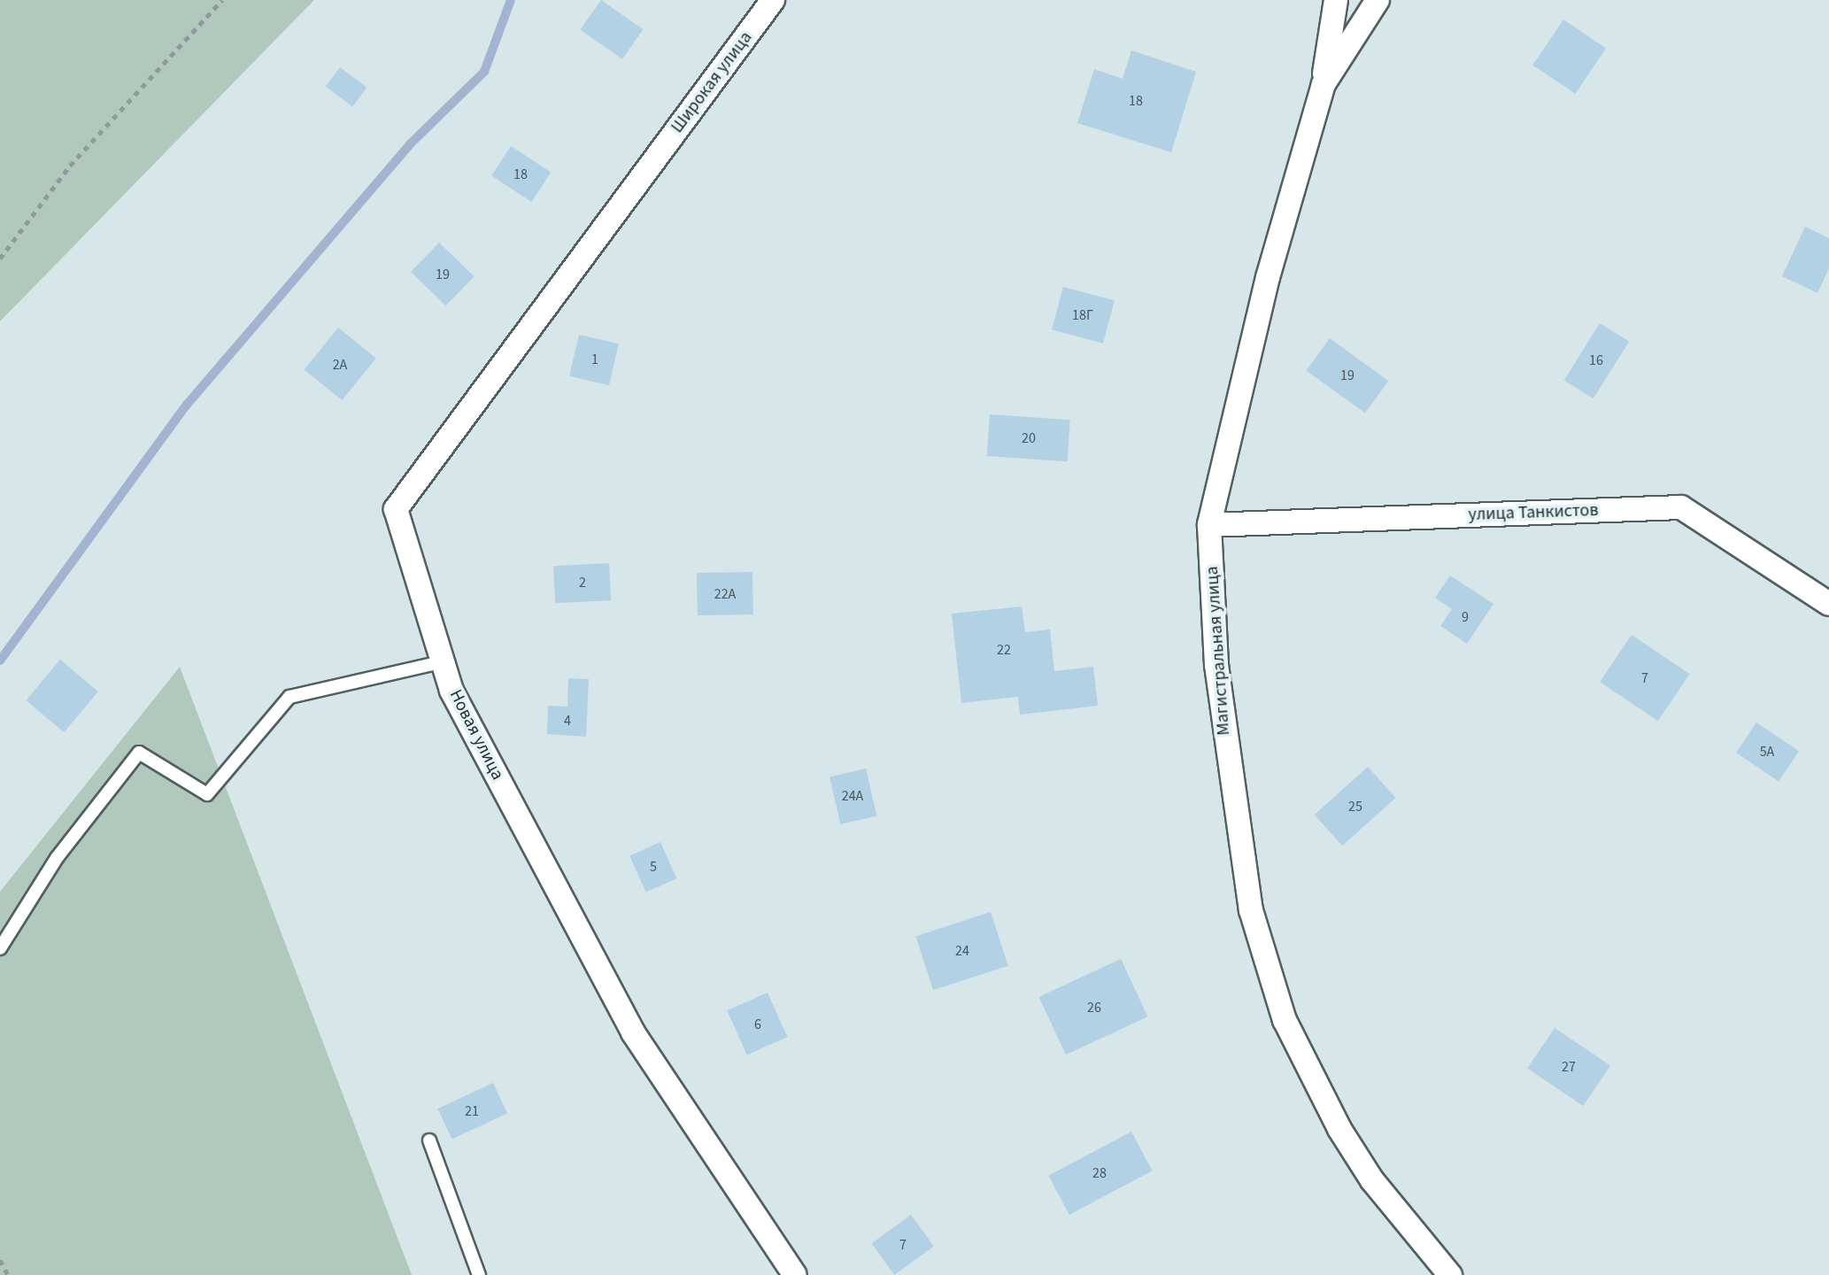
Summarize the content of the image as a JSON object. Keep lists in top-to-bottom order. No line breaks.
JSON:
{"streets":{"street":["Широкая улица","улица Танкистов","Магистральная улица","Новая улица"]},"crossings":[["Широкая улица","Новая улица"],["улица Танкистов","Магистральная улица"]],"house_numbers":["18","18","19","18Г","1","16","2А","19","20","2","22А","9","22","7","4","5А","24А","25","5","24","26","6","27","21","28","7"]}
